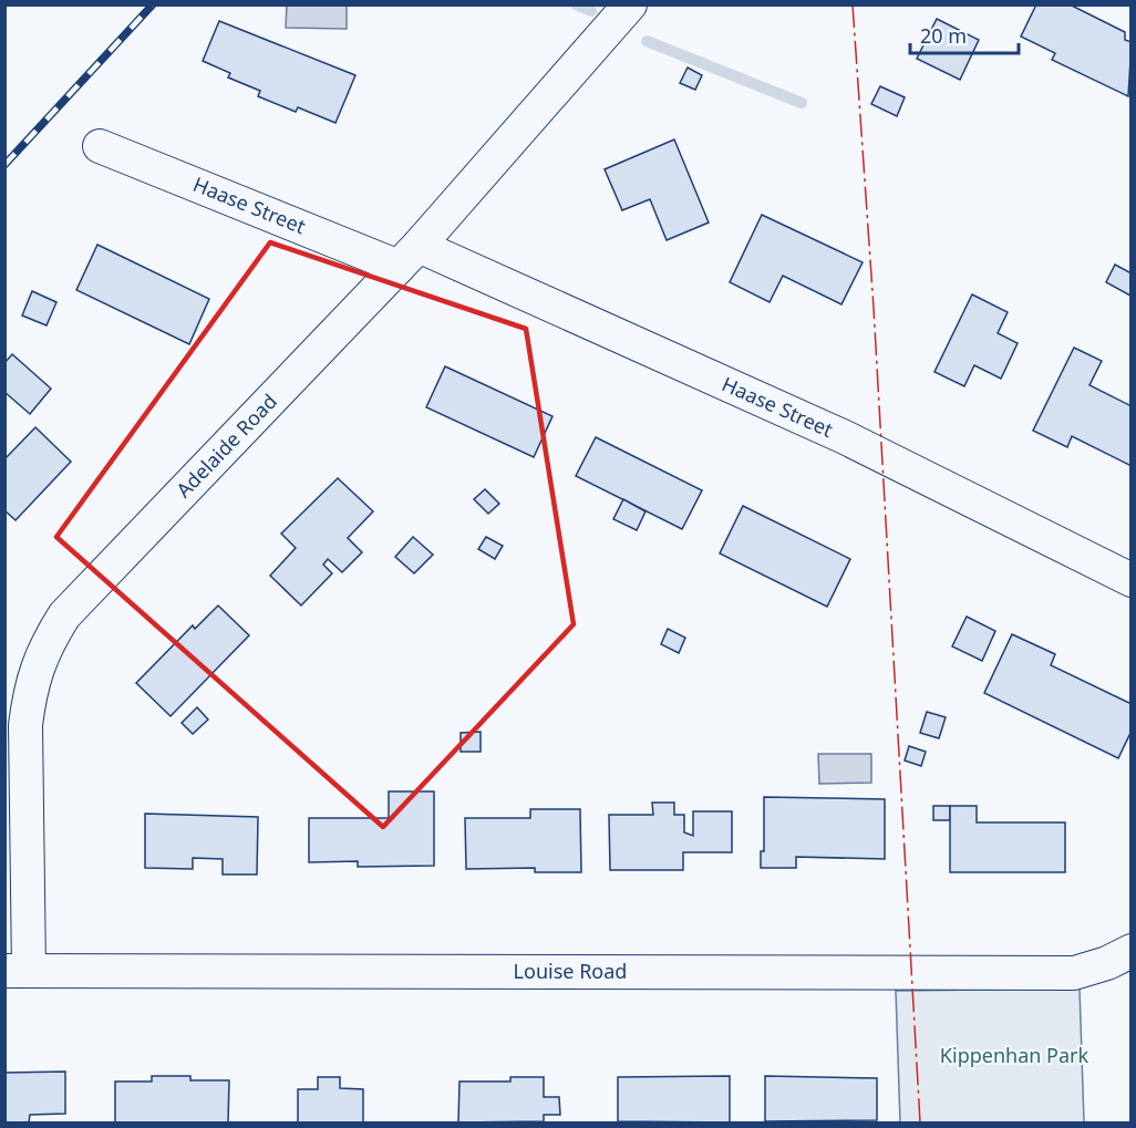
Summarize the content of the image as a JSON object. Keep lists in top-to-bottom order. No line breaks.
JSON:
{"streets":{"street":["Haase Street","Adelaide Road","Louise Road"]},"crossings":[["Haase Street","Adelaide Road"],["Adelaide Road","Louise Road"]],"parks":["Kippenhan Park"],"scale_bar":"20 m"}
